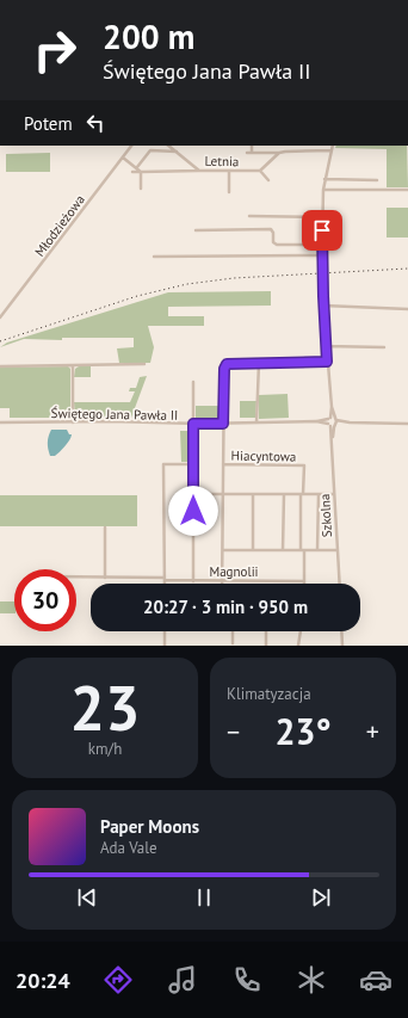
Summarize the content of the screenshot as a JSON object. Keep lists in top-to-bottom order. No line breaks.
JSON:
{"streets":{"street":["Letnia","Młodzieżowa","Świętego Jana Pawła II","Hiacyntowa","Szkolna","Magnolii"]},"crossings":[["Świętego Jana Pawła II","Szkolna"]],"page":{"turn":["200 m","Świętego Jana Pawła II"],"then":"Potem","limit":"30","trip":"20:27 · 3 min · 950 m","tile":[["23","km/h"],"Klimatyzacja"],"heat":["−","23°","+"],"song":["Paper Moons","Ada Vale"],"tabs":"20:24"}}
